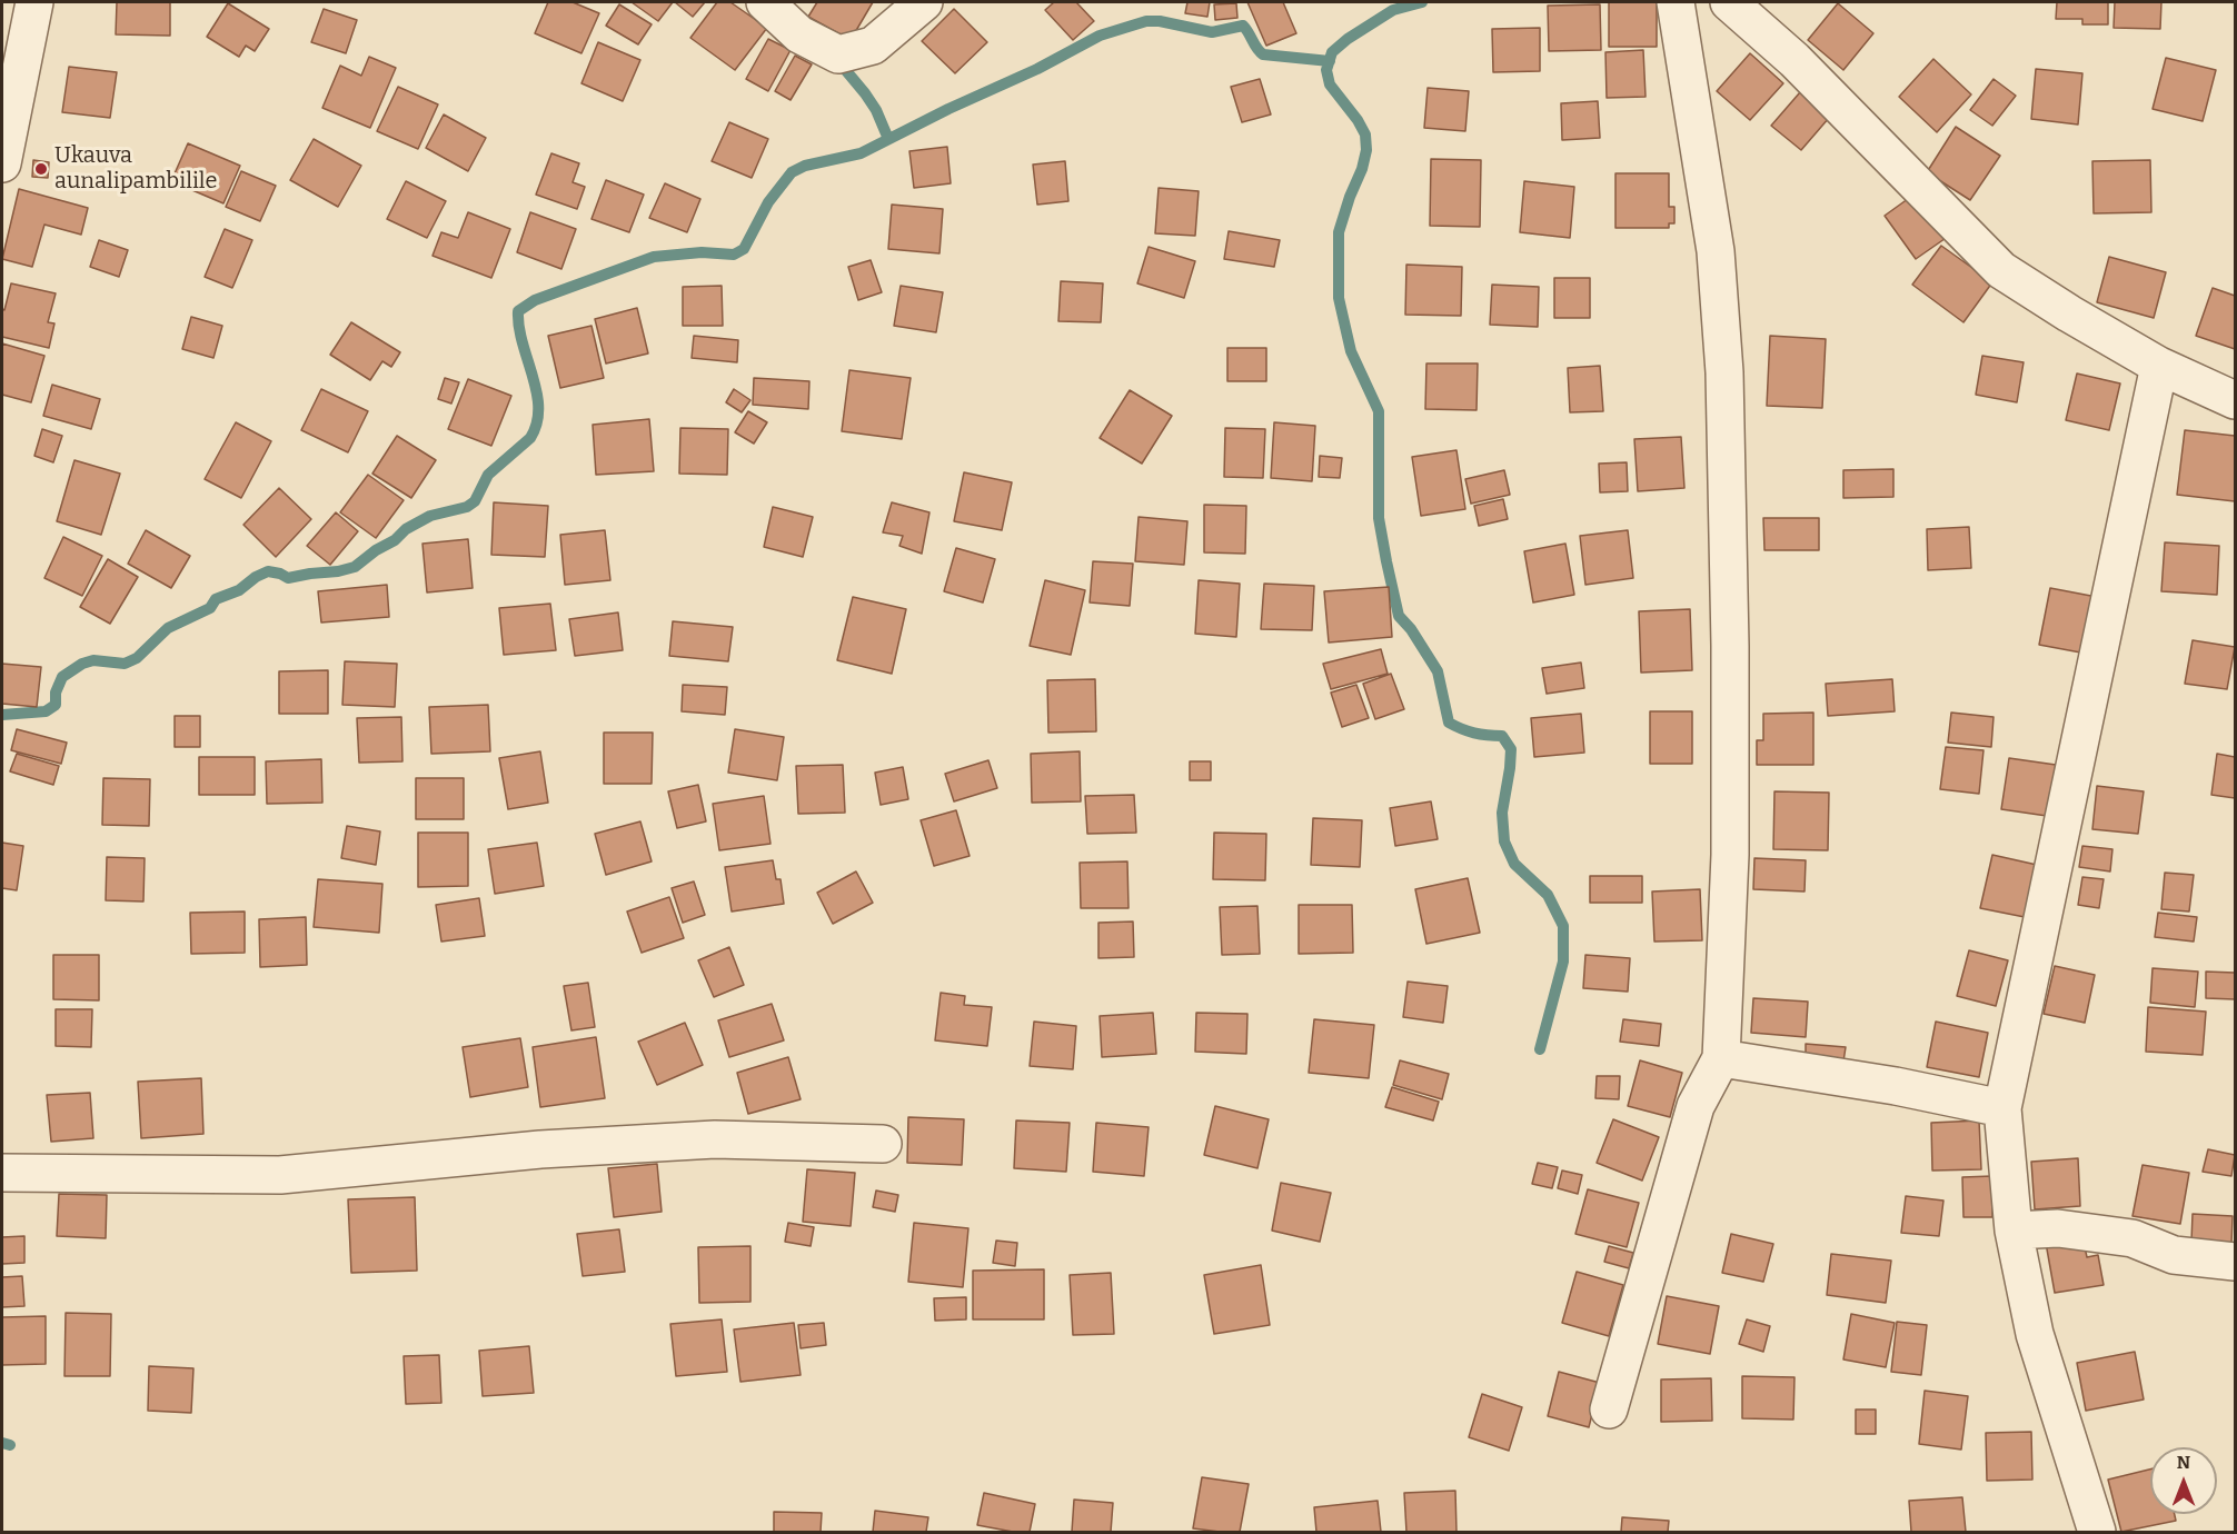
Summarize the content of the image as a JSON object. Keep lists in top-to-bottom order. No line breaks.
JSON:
{"places":["Ukauva aunalipambilile"],"north":"top"}
